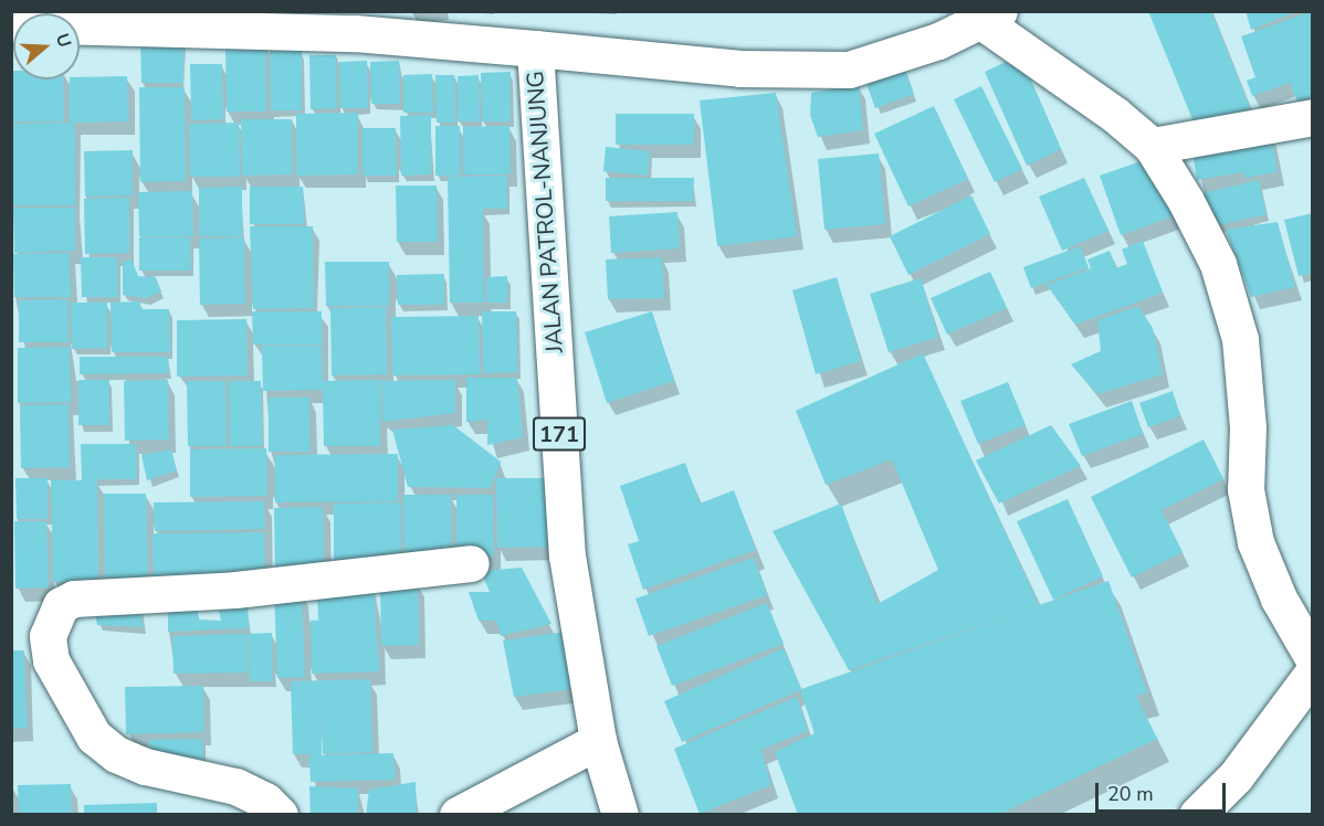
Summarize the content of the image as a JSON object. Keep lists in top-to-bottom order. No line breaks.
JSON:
{"streets":{"street":["JALAN PATROL-NANJUNG","171"]},"scale_bar":"20 m","north":"right"}
